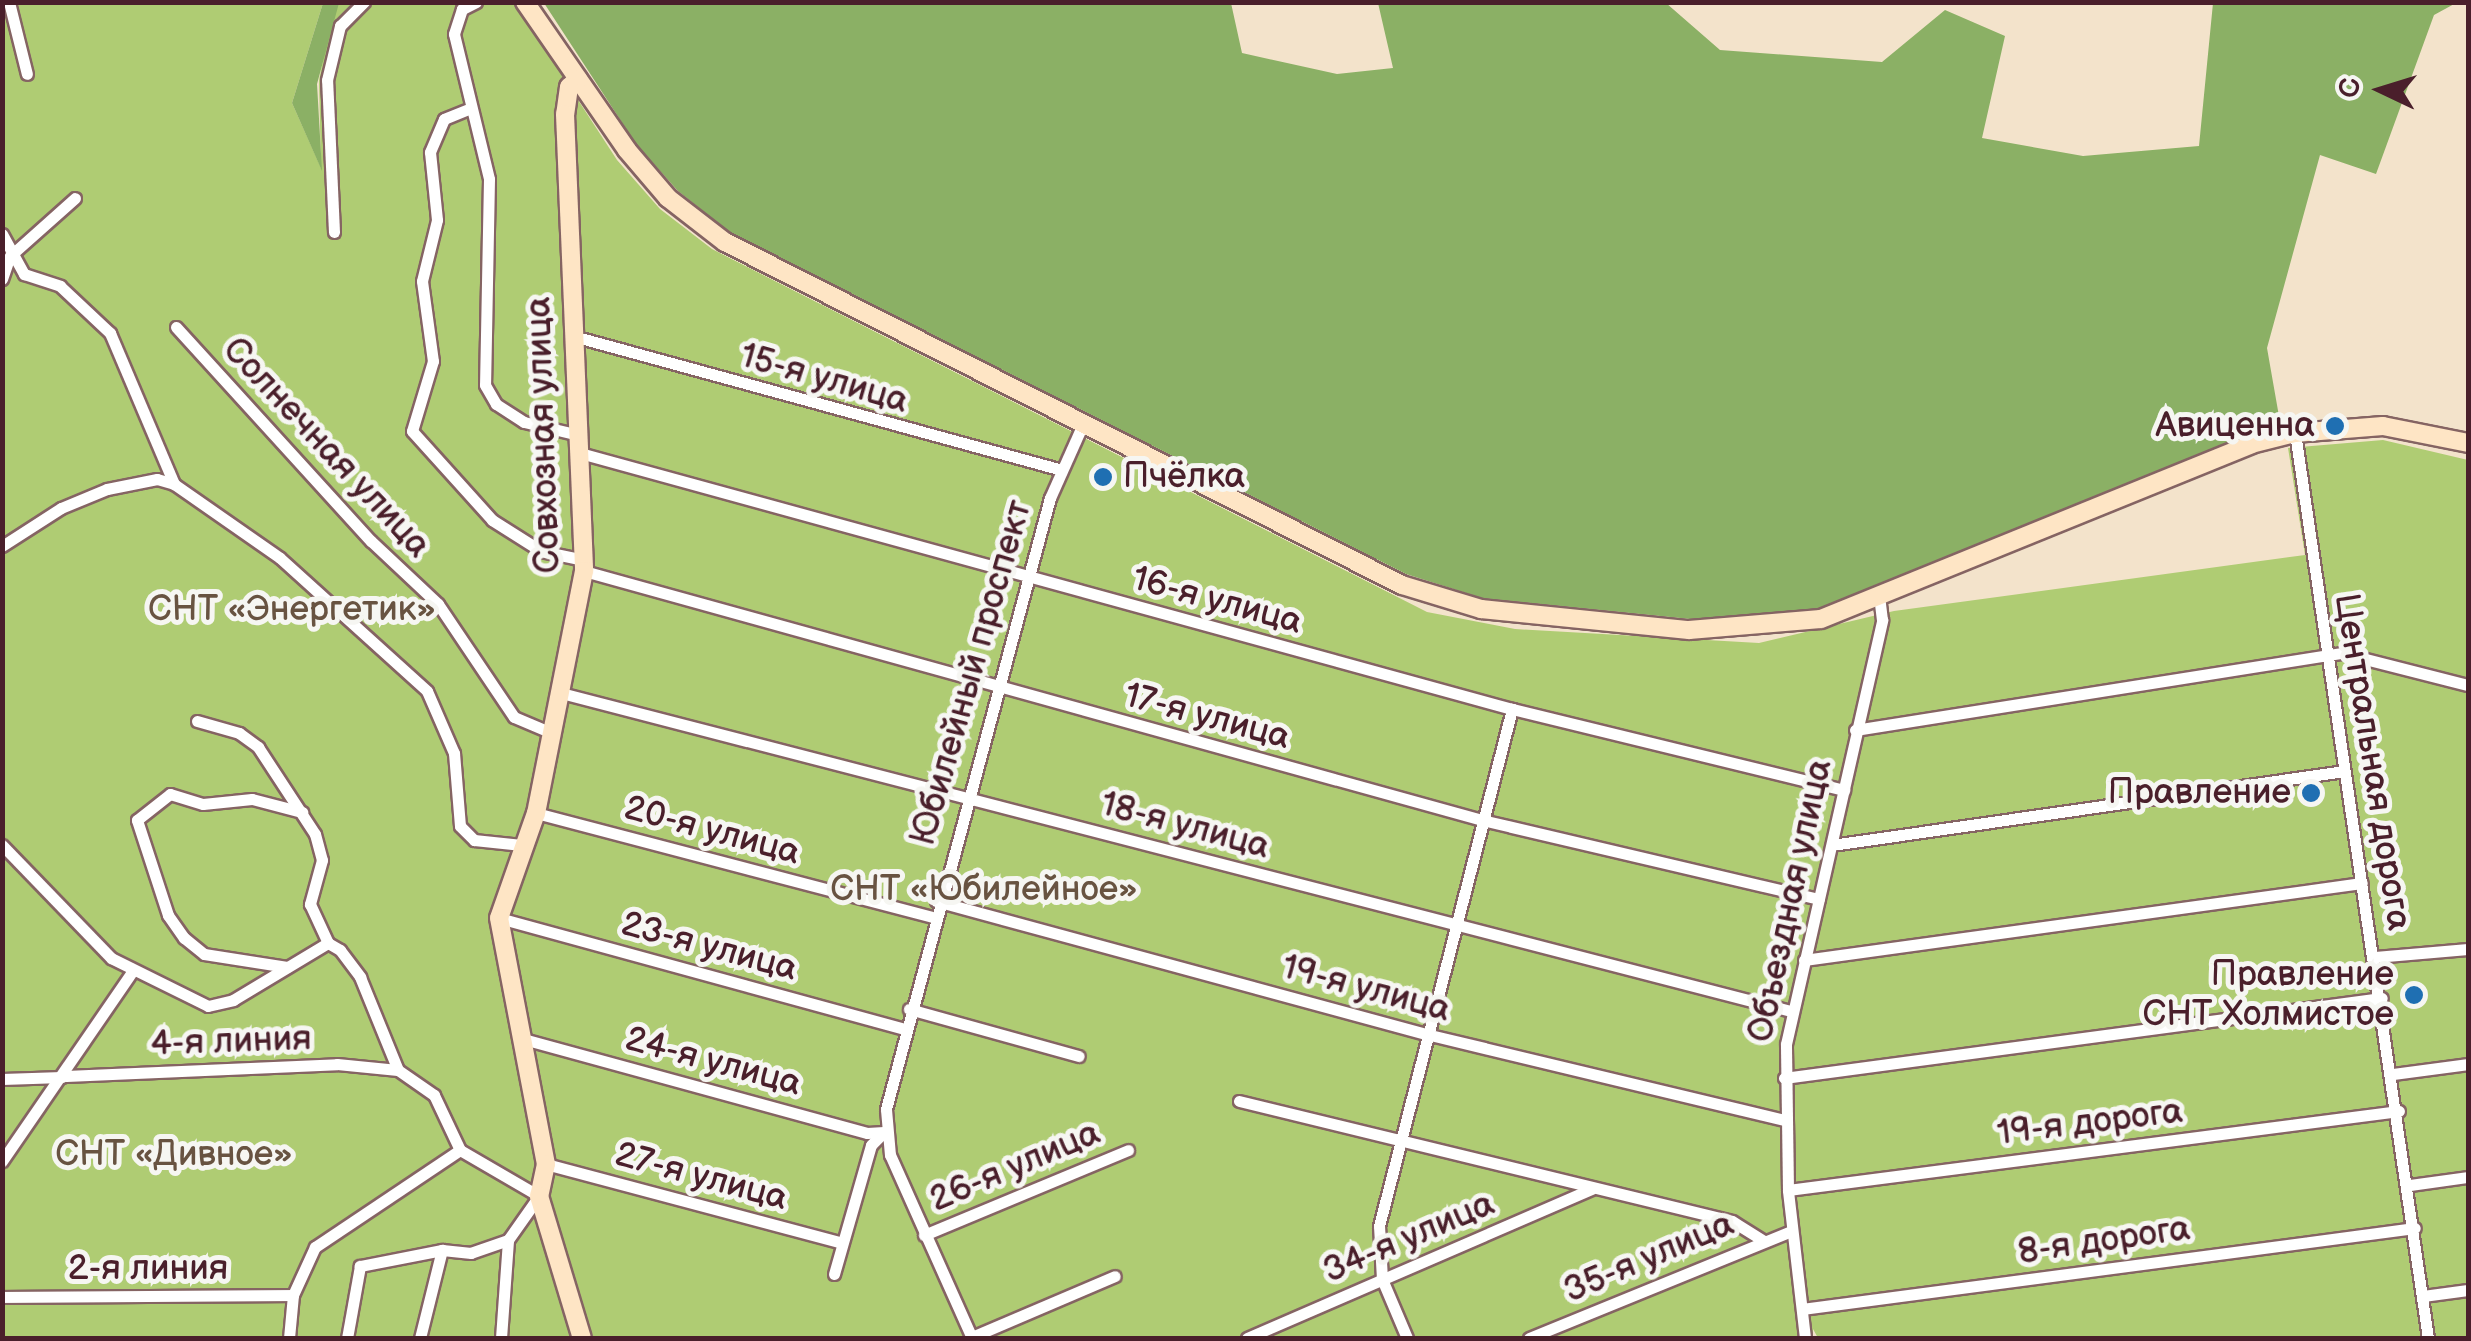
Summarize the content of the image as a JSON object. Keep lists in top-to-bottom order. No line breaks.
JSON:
{"streets":{"main road":["Совхозная улица"],"street":["15-я улица","Солнечная улица","16-я улица","Юбилейный проспект","17-я улица","Центральная дорога","18-я улица","20-я улица","Объездная улица","23-я улица","19-я улица","4-я линия","24-я улица","19-я дорога","26-я улица","27-я улица","34-я улица","8-я дорога","35-я улица","2-я линия"]},"crossings":[["15-я улица","Совхозная улица"],["15-я улица","Юбилейный проспект"],["Совхозная улица","Солнечная улица"],["Совхозная улица","16-я улица"],["Совхозная улица","17-я улица"],["Совхозная улица","18-я улица"],["Совхозная улица","20-я улица"],["Совхозная улица","23-я улица"],["16-я улица","Юбилейный проспект"],["16-я улица","17-я улица"],["16-я улица","Объездная улица"],["Юбилейный проспект","17-я улица"],["Юбилейный проспект","18-я улица"],["Юбилейный проспект","20-я улица"],["Юбилейный проспект","23-я улица"],["Юбилейный проспект","19-я улица"],["Юбилейный проспект","24-я улица"],["Юбилейный проспект","27-я улица"],["17-я улица","Объездная улица"],["Центральная дорога","19-я дорога"],["Центральная дорога","8-я дорога"],["18-я улица","Объездная улица"],["Объездная улица","19-я улица"],["Объездная улица","19-я дорога"],["Объездная улица","8-я дорога"],["Объездная улица","35-я улица"]],"parks":["СНТ «Энергетик»","СНТ «Юбилейное»","СНТ «Дивное»"],"places":["Авиценна","Пчёлка","Правление","Правление СНТ Холмистое"],"north":"left"}
